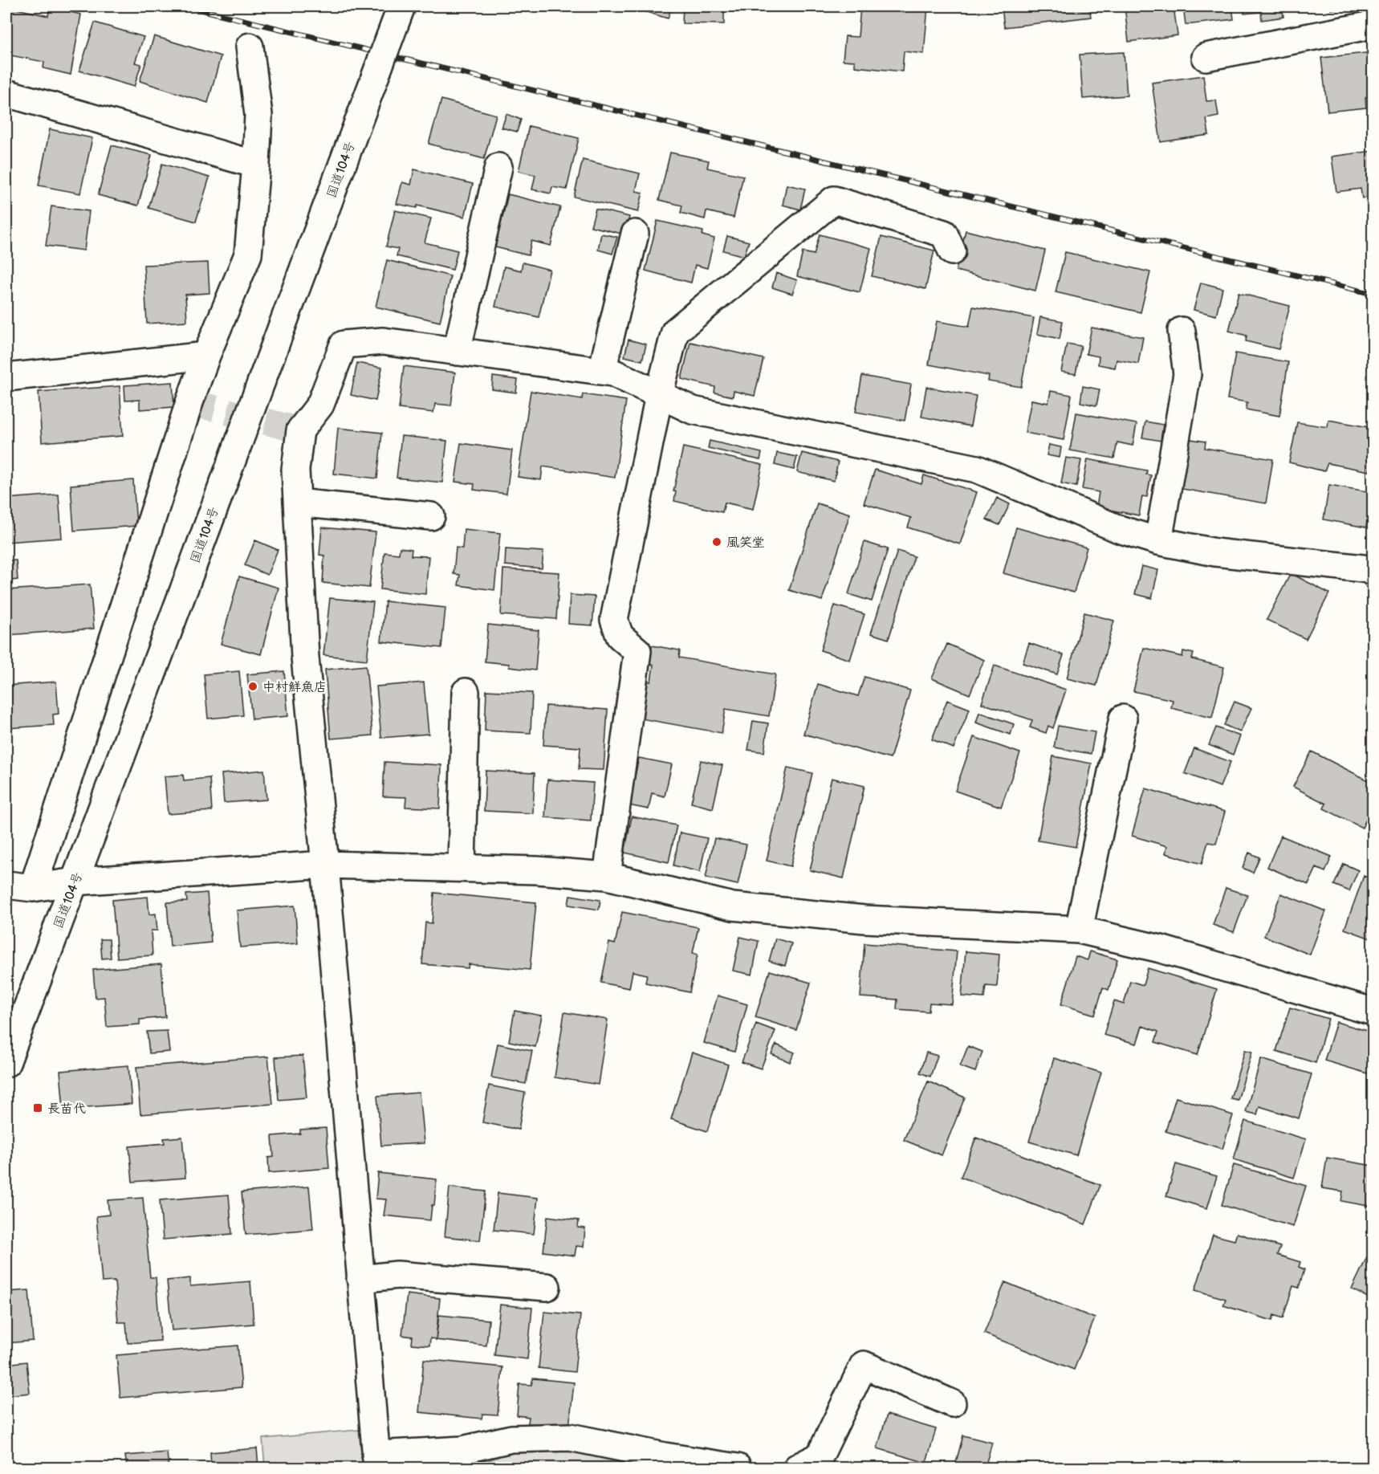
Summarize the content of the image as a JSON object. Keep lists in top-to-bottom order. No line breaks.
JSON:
{"streets":{"main road":["国道104号"]},"places":{"other":["風笑堂","中村鮮魚店"],"transit":["長苗代"]}}
